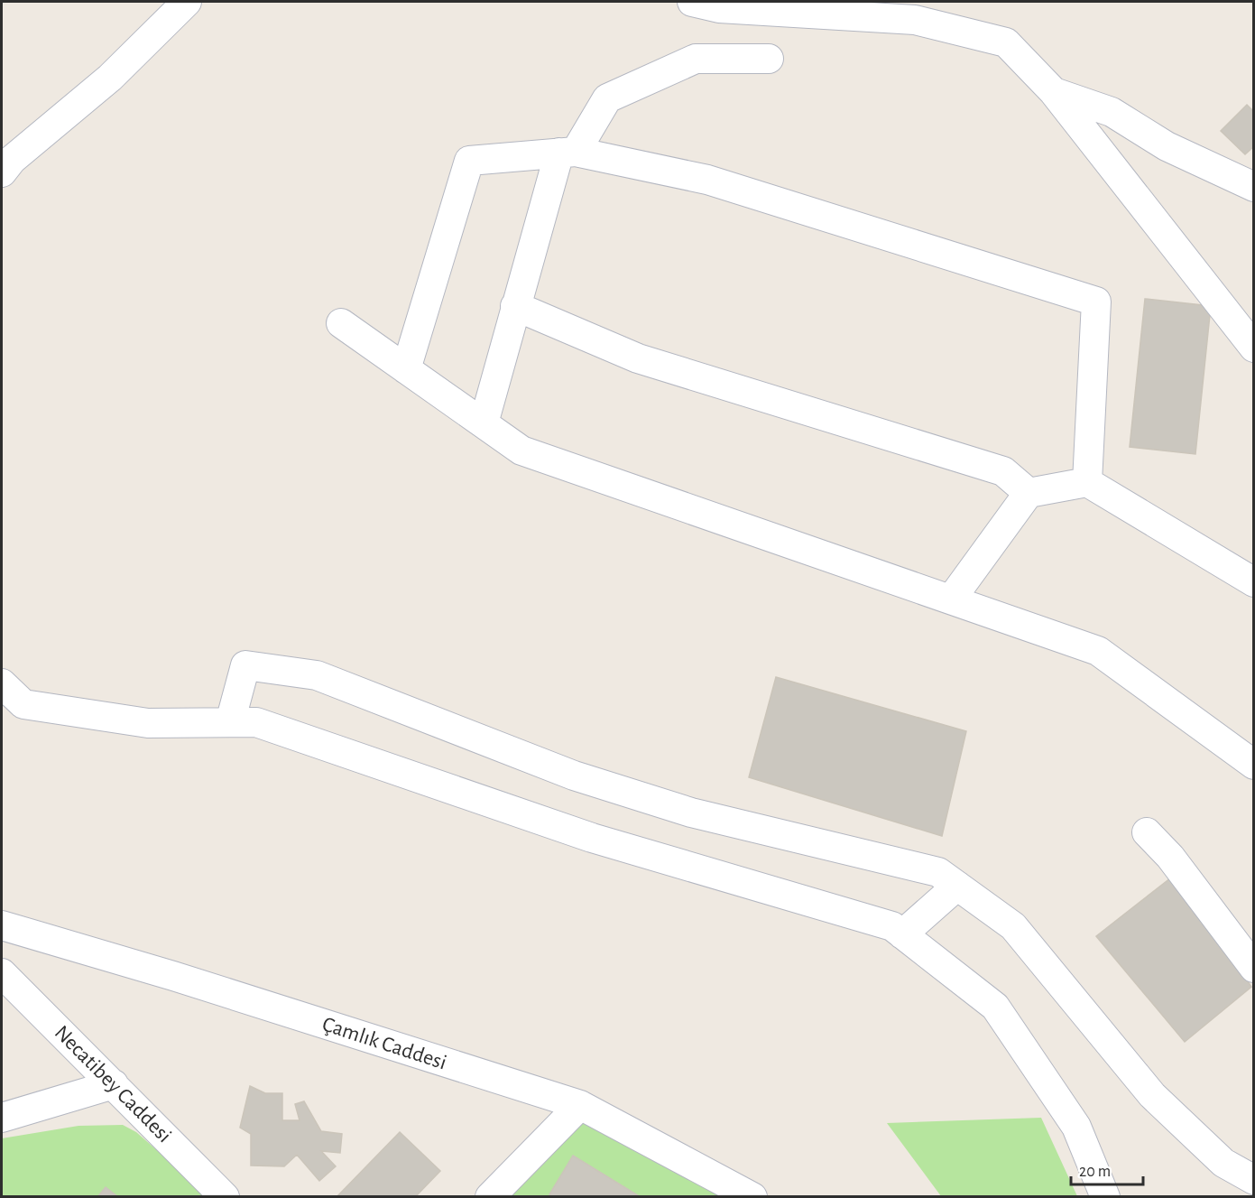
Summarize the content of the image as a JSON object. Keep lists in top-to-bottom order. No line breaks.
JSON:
{"streets":{"street":["Çamlık Caddesi","Necatibey Caddesi"]},"scale_bar":"20 m"}
